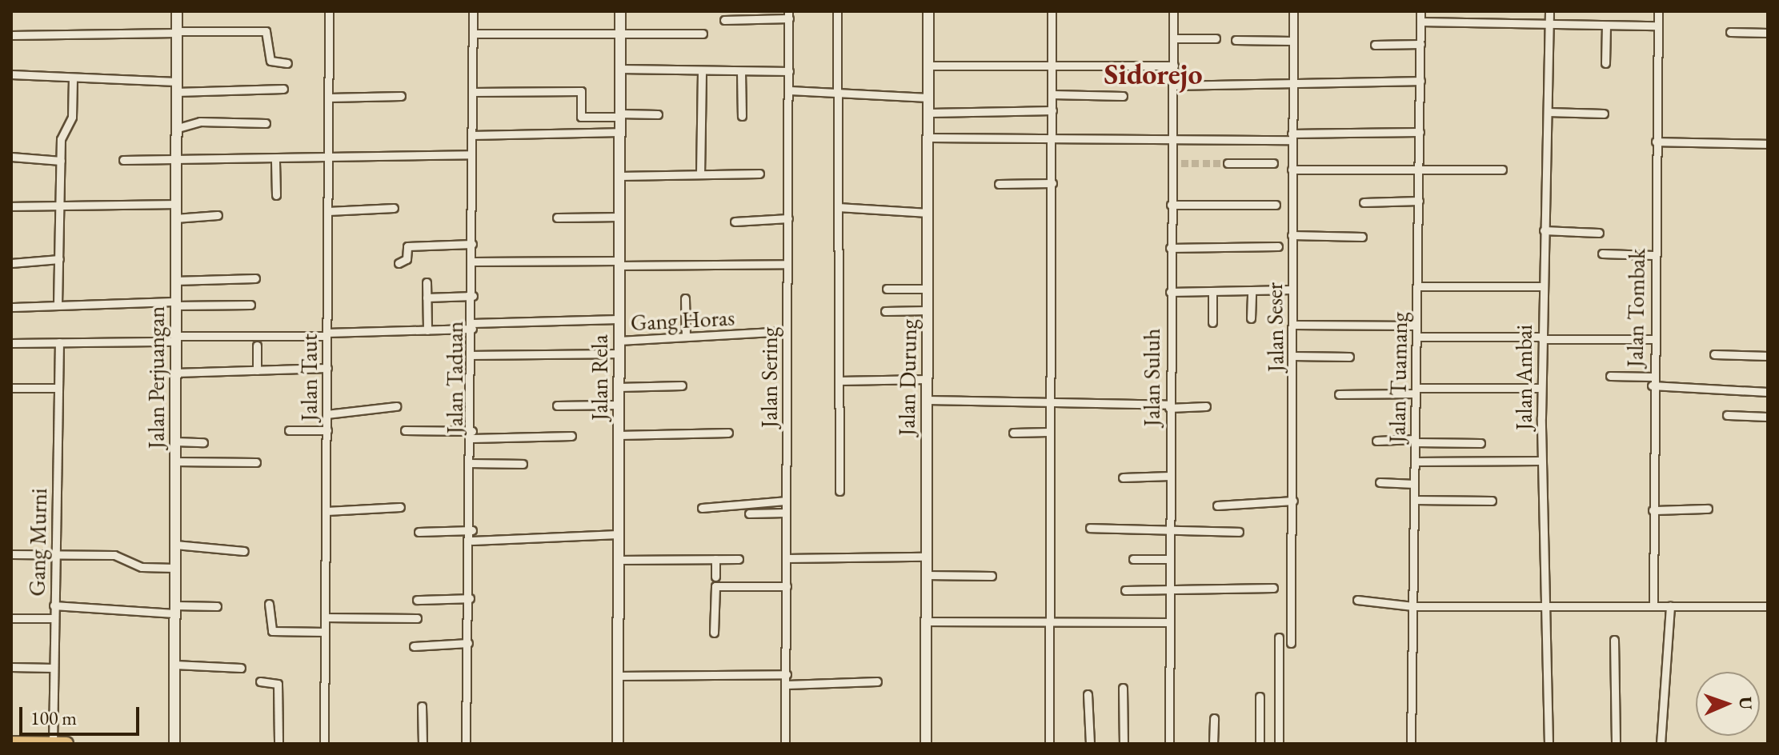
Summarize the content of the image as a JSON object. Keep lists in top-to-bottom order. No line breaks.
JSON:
{"streets":{"street":["Jalan Tombak","Gang Horas","Jalan Seser","Jalan Perjuangan","Jalan Taut","Jalan Taduan","Jalan Rela","Jalan Sering","Jalan Durung","Jalan Suluh","Jalan Tuamang","Jalan Ambai","Gang Murni"]},"crossings":[["Gang Horas","Jalan Rela"],["Gang Horas","Jalan Sering"]],"districts":["Sidorejo"],"scale_bar":"100 m","north":"right"}
